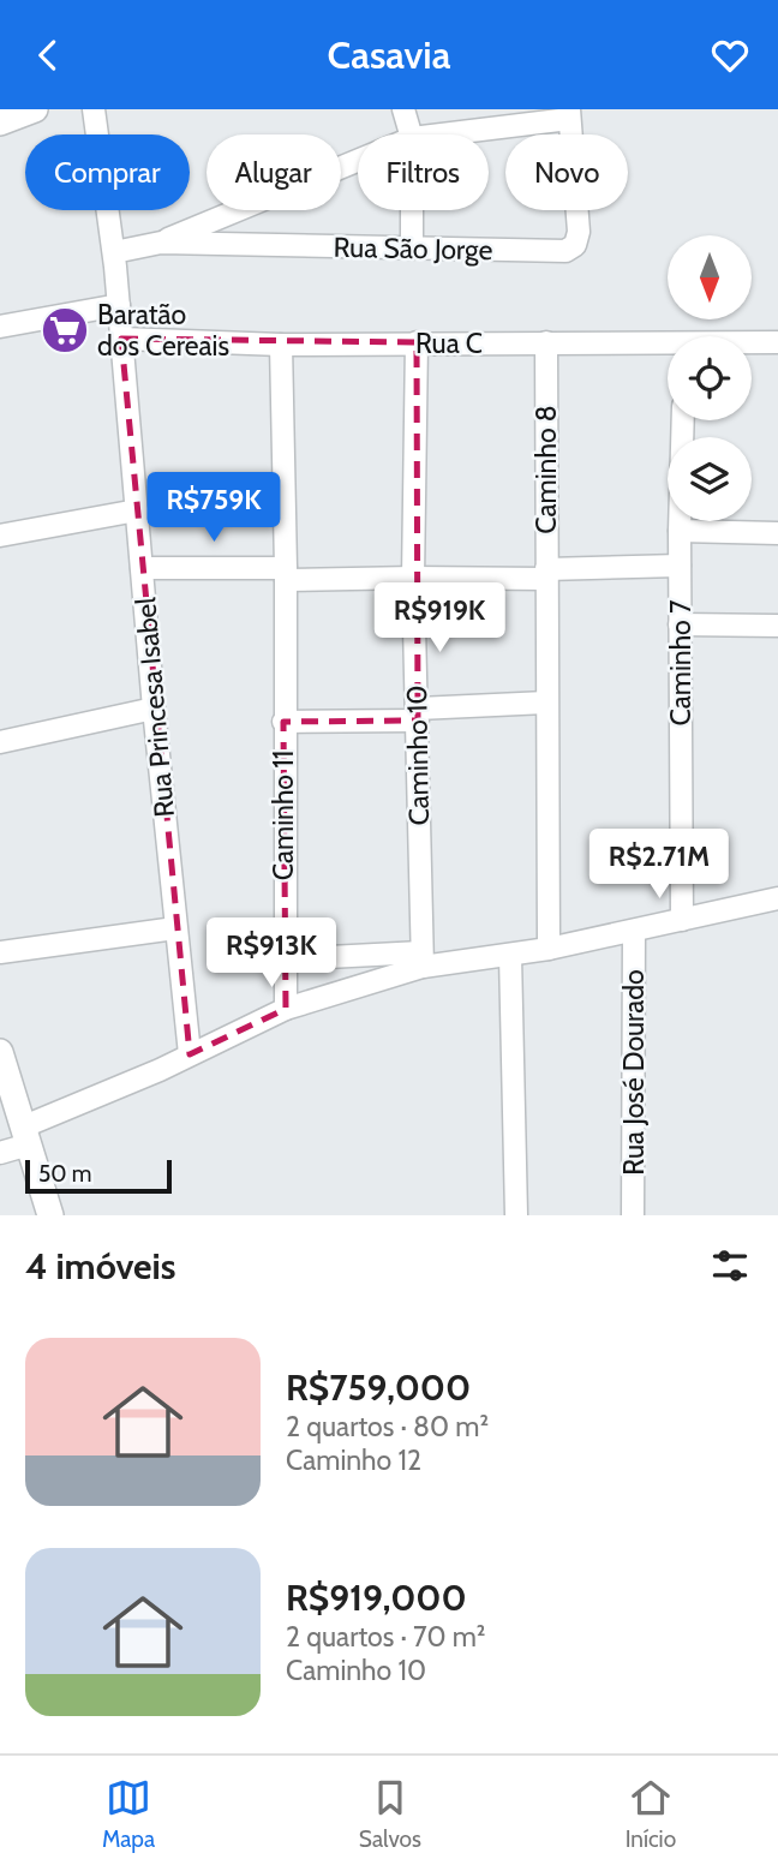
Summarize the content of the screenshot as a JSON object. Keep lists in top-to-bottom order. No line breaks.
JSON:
{"streets":{"street":["Rua São Jorge","Rua C","Caminho 8","Caminho 7","Rua Princesa Isabel","Caminho 10","Caminho 11","Rua José Dourado"]},"crossings":[["Rua São Jorge","Rua Princesa Isabel"],["Rua C","Caminho 8"],["Rua C","Rua Princesa Isabel"],["Rua C","Caminho 10"],["Rua C","Caminho 11"],["Caminho 8","Caminho 11"],["Caminho 10","Caminho 11"]],"places":{"supermarket":["Baratão dos Cereais"]},"scale_bar":"50 m","north":"bottom","page":{"header":"Casavia","chip":["Comprar","Alugar","Filtros","Novo"],"price":["R$759K","R$919K","R$2.71M","R$913K"],"scale":"50 m","heading":"4 imóveis","list":[{"name":"R$759,000","note":"2 quartos · 80 m² · Caminho 12"},{"name":"R$919,000","note":"2 quartos · 70 m² · Caminho 10"}],"tabs":["Mapa","Salvos","Início"]}}
